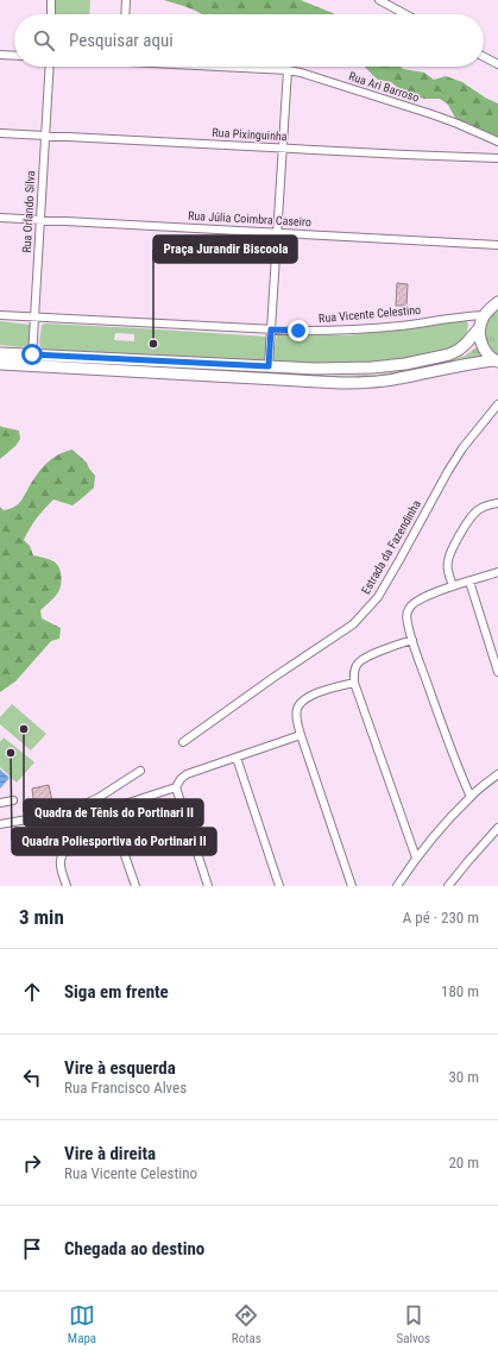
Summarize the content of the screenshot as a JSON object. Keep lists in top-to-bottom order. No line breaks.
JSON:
{"streets":{"street":["Rua Ari Barroso","Rua Pixinguinha","Rua Orlando Silva","Rua Júlia Coimbra Caseiro","Rua Vicente Celestino","Estrada da Fazendinha"]},"crossings":[["Rua Pixinguinha","Rua Orlando Silva"],["Rua Orlando Silva","Rua Júlia Coimbra Caseiro"],["Rua Orlando Silva","Rua Vicente Celestino"]],"places":["Praça Jurandir Biscoola","Quadra de Tênis do Portinari II","Quadra Poliesportiva do Portinari II"],"page":{"search":"Pesquisar aqui","heading":["3 min","A pé · 230 m"],"list":[["Siga em frente","180 m"],["Vire à esquerda","Rua Francisco Alves","30 m"],["Vire à direita","Rua Vicente Celestino","20 m"],"Chegada ao destino"],"nav":["Mapa","Rotas","Salvos"]}}
